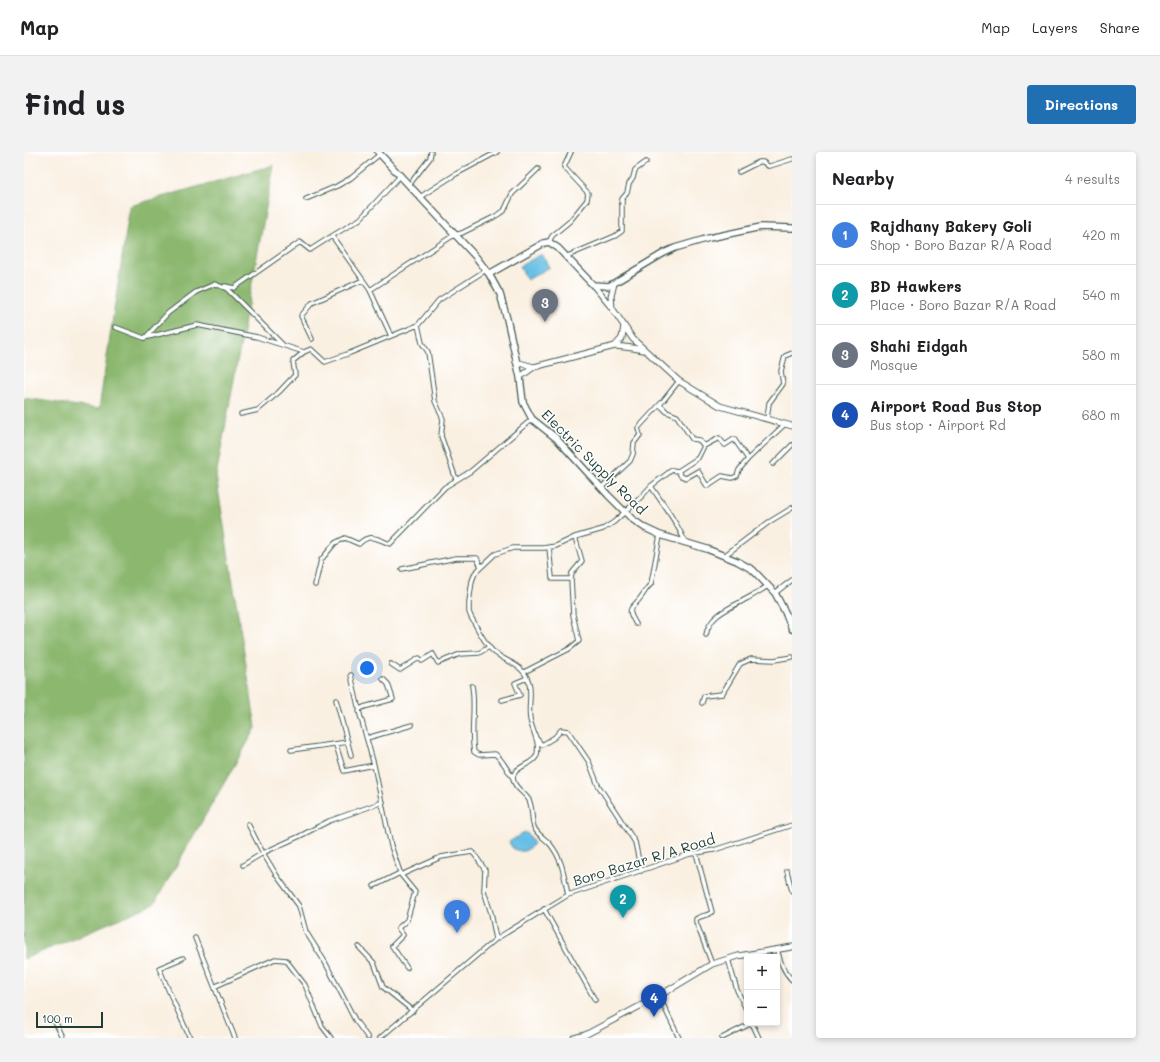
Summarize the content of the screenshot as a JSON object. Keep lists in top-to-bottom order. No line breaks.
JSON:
{"streets":{"main road":["Electric Supply Road"],"street":["Boro Bazar R/A Road"]},"scale_bar":"100 m","page":{"header":"Map","nav":["Map","Layers","Share"],"buttons":"Directions","title":"Find us","heading":["Nearby","4 results"],"list":[{"mark":"1","name":"Rajdhany Bakery Goli","note":"Shop · Boro Bazar R/A Road","value":"420 m"},{"mark":"2","name":"BD Hawkers","note":"Place · Boro Bazar R/A Road","value":"540 m"},{"mark":"3","name":"Shahi Eidgah","note":"Mosque","value":"580 m"},{"mark":"4","name":"Airport Road Bus Stop","note":"Bus stop · Airport Rd","value":"680 m"}],"pins":["3","2","1","4"],"map_buttons":["+","−"],"scale":"100 m"}}
